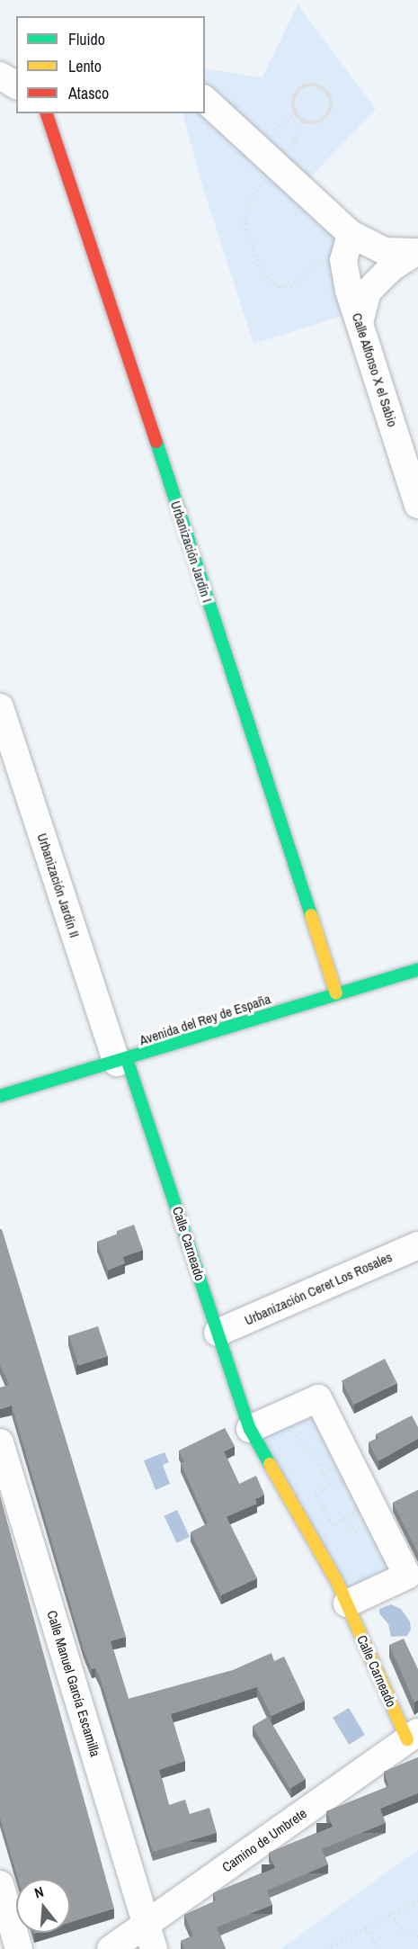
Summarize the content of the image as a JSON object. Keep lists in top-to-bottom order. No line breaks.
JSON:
{"streets":{"street":["Calle Alfonso X el Sabio","Urbanización Jardín I","Urbanización Jardín II","Avenida del Rey de España","Calle Carneado","Urbanización Ceret Los Rosales","Calle Manuel García Escamilla","Camino de Umbrete"]},"crossings":[["Urbanización Jardín I","Avenida del Rey de España"],["Urbanización Jardín II","Avenida del Rey de España"],["Urbanización Jardín II","Calle Carneado"],["Avenida del Rey de España","Calle Carneado"],["Calle Carneado","Urbanización Ceret Los Rosales"],["Calle Carneado","Camino de Umbrete"],["Calle Manuel García Escamilla","Camino de Umbrete"]],"legend":["Fluido","Lento","Atasco"],"north":"top"}
